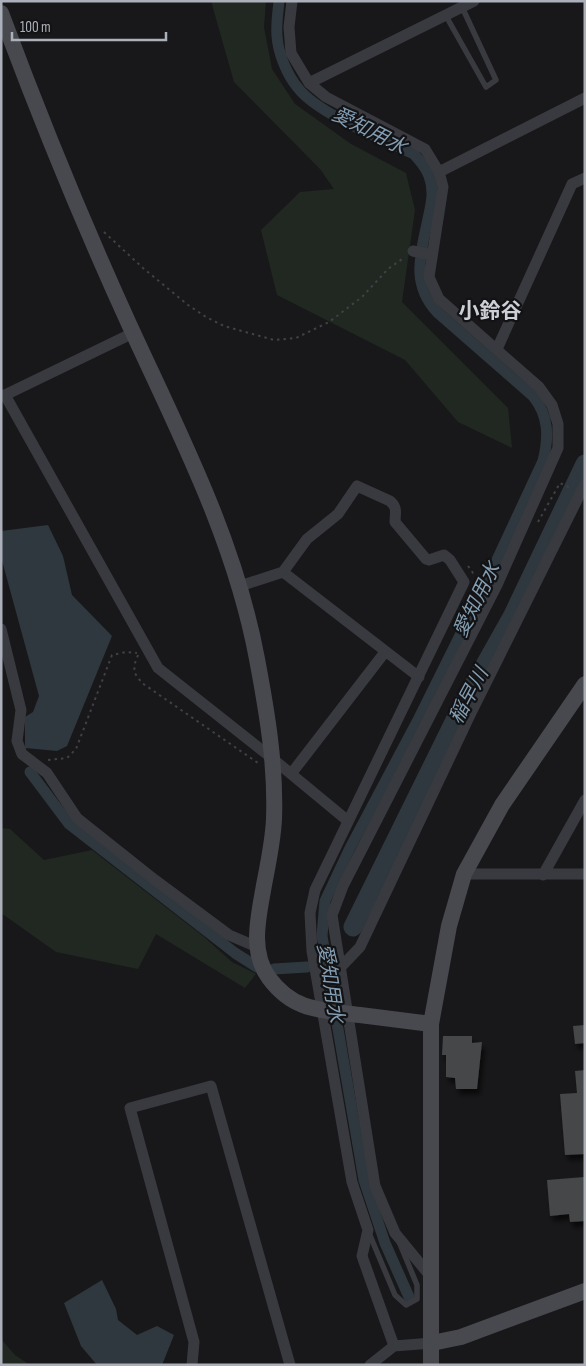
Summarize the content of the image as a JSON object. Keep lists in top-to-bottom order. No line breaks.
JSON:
{"districts":["小鈴谷"],"water":["愛知用水","稲早川"],"scale_bar":"100 m"}
